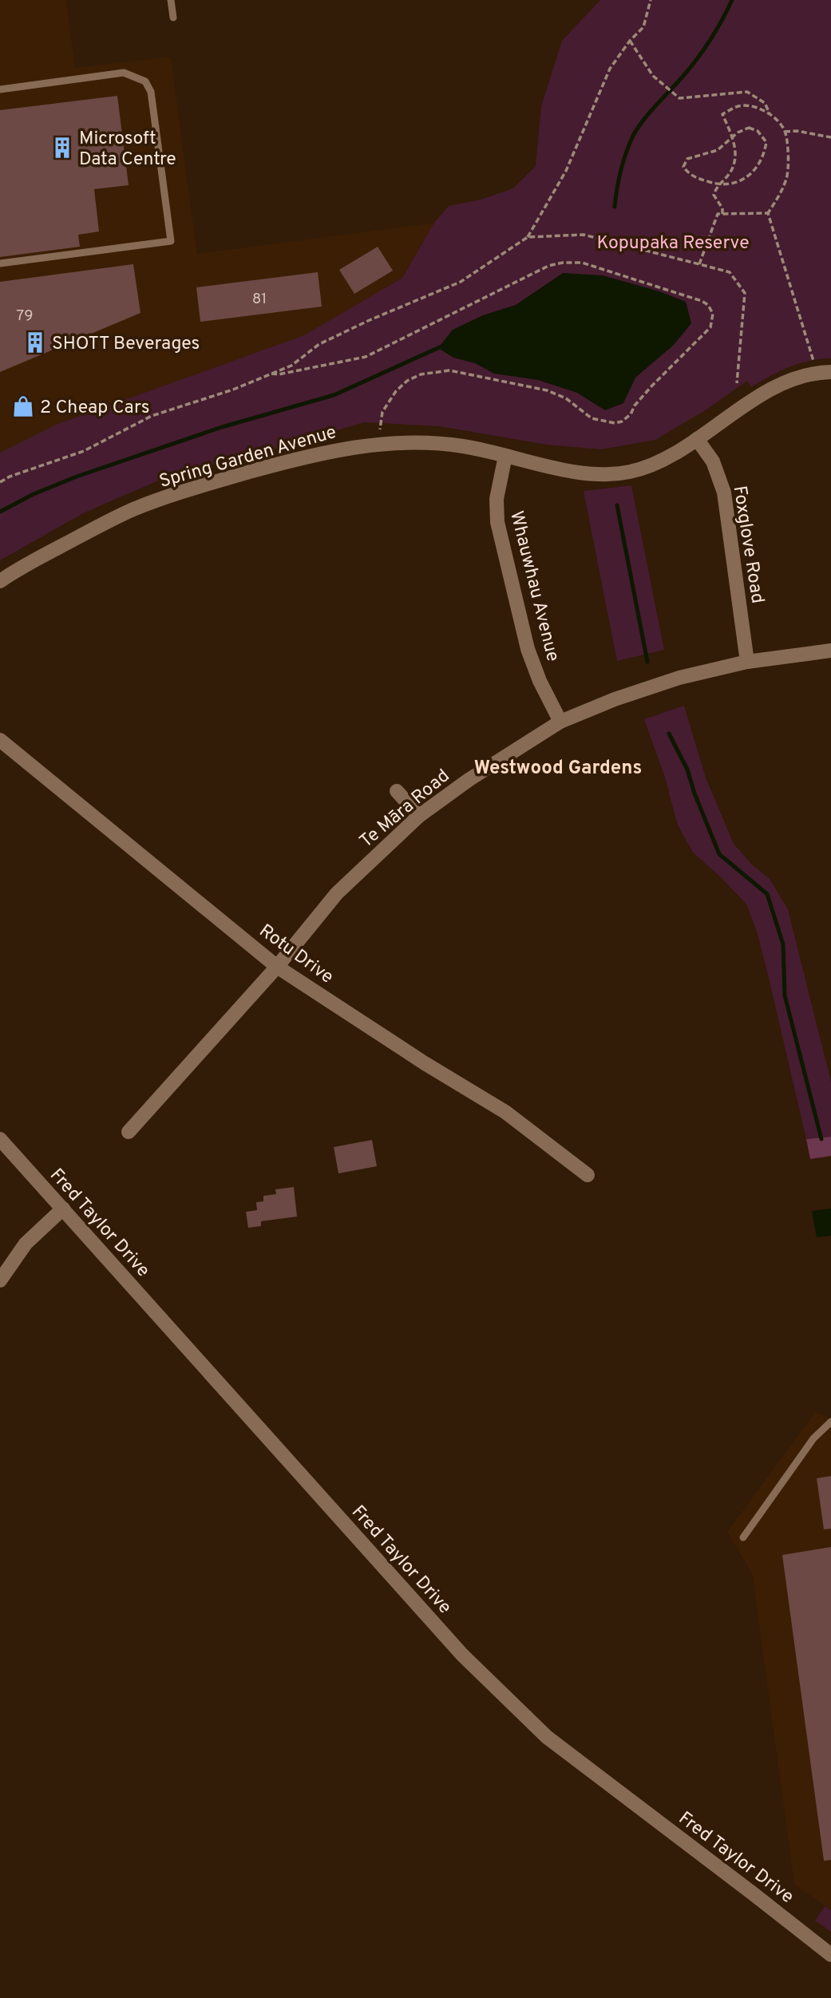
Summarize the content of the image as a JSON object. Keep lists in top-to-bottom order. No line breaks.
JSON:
{"streets":{"street":["Spring Garden Avenue","Foxglove Road","Whauwhau Avenue","Te Māra Road","Rotu Drive","Fred Taylor Drive"]},"crossings":[["Spring Garden Avenue","Foxglove Road"],["Spring Garden Avenue","Whauwhau Avenue"],["Foxglove Road","Te Māra Road"],["Whauwhau Avenue","Te Māra Road"],["Te Māra Road","Rotu Drive"]],"districts":["Westwood Gardens"],"parks":["Kopupaka Reserve"],"places":{"building":["Microsoft Data Centre","SHOTT Beverages"],"shop":["2 Cheap Cars"]},"house_numbers":["81","79"]}
